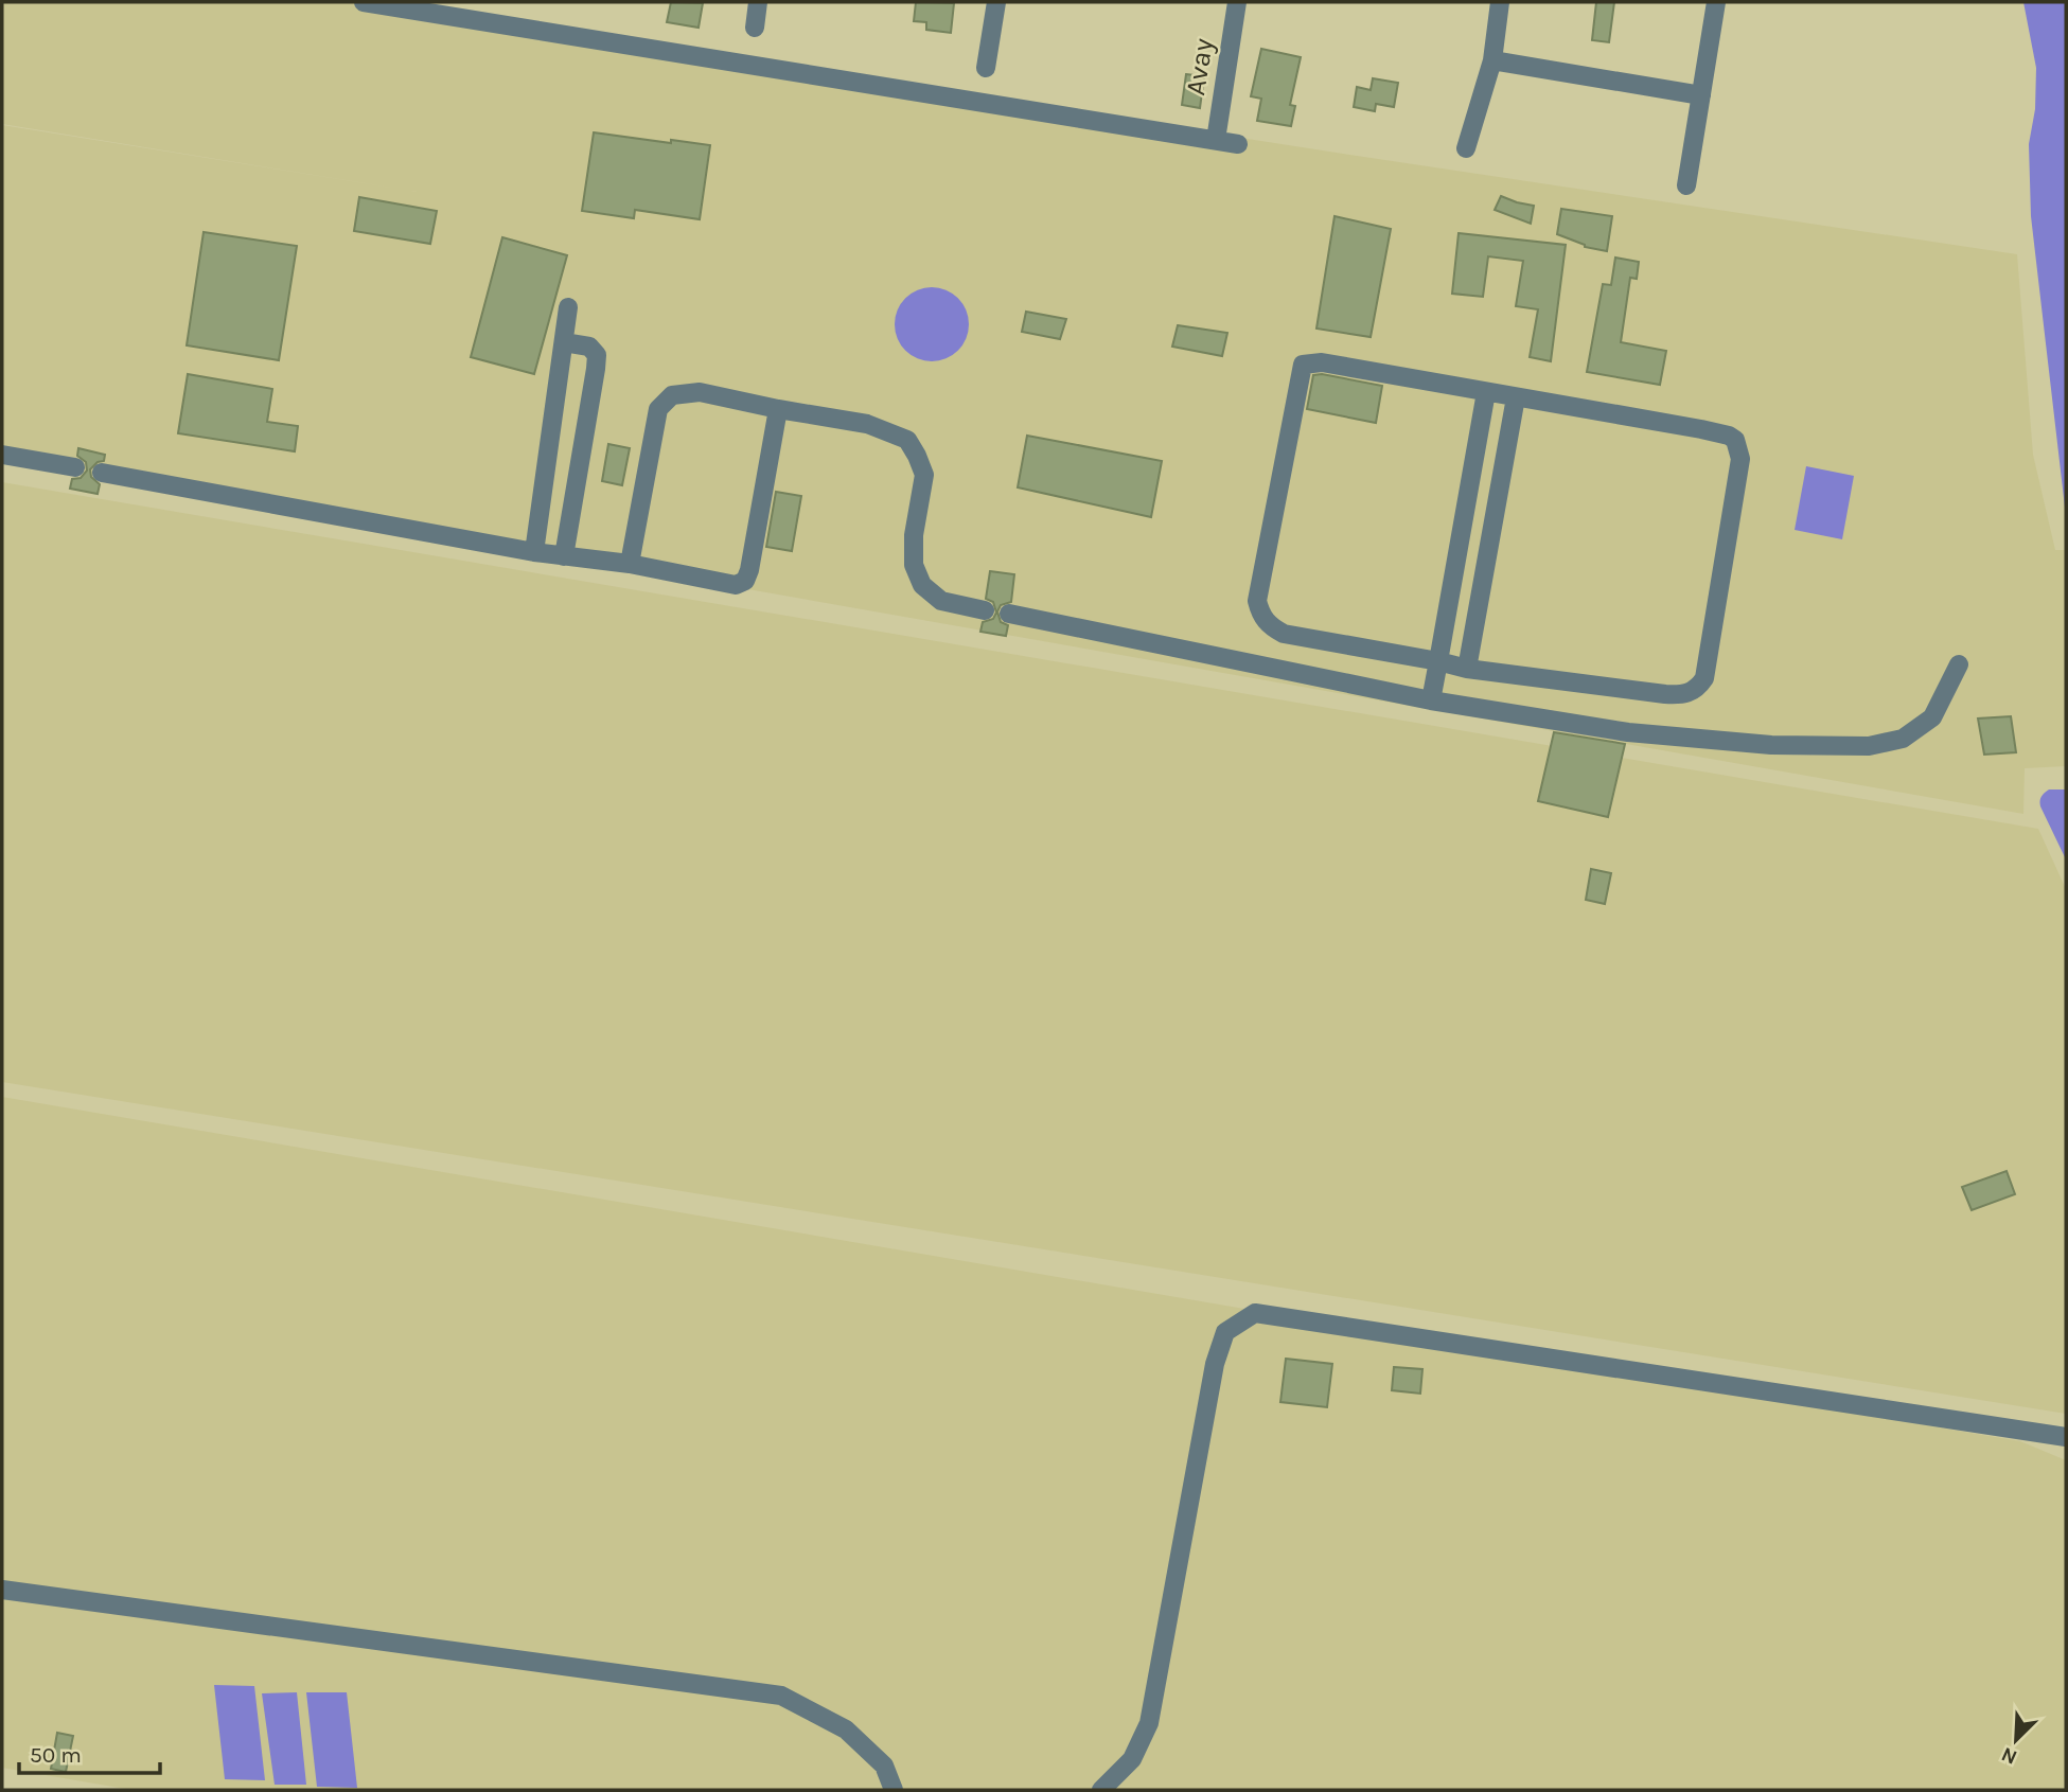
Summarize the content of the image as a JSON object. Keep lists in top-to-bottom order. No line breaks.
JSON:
{"streets":{"street":["Avay"]},"scale_bar":"50 m","north":"bottom left"}
